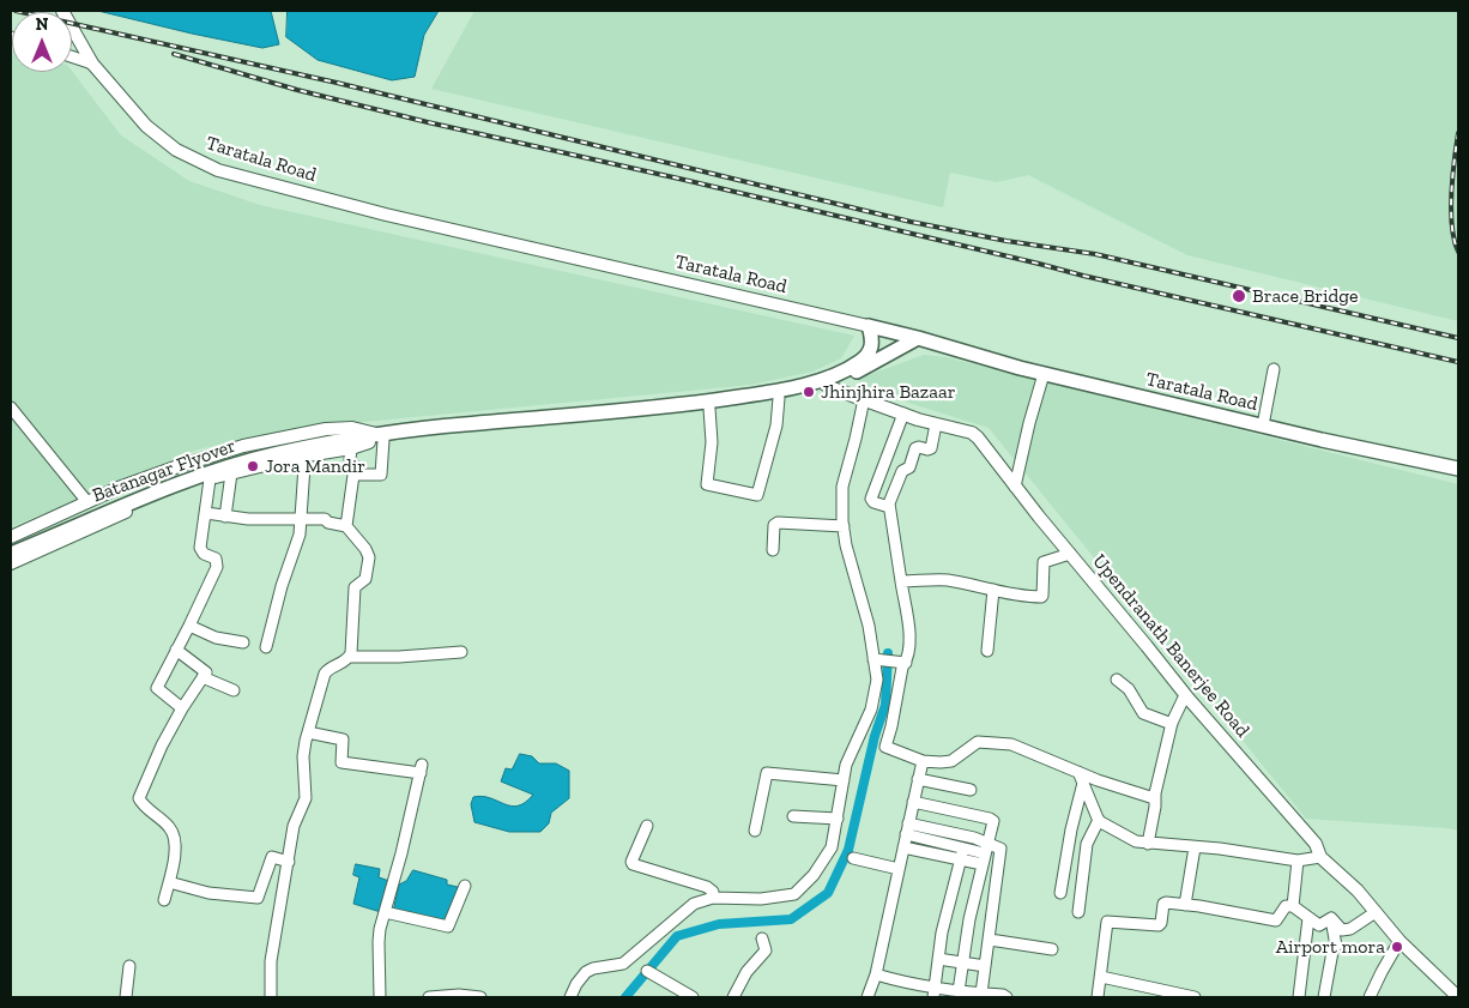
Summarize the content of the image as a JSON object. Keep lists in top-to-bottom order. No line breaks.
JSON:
{"streets":{"main road":["Taratala Road","Batanagar Flyover"],"street":["Upendranath Banerjee Road"]},"places":["Brace Bridge","Jhinjhira Bazaar","Jora Mandir","Airport mora"],"north":"top"}
